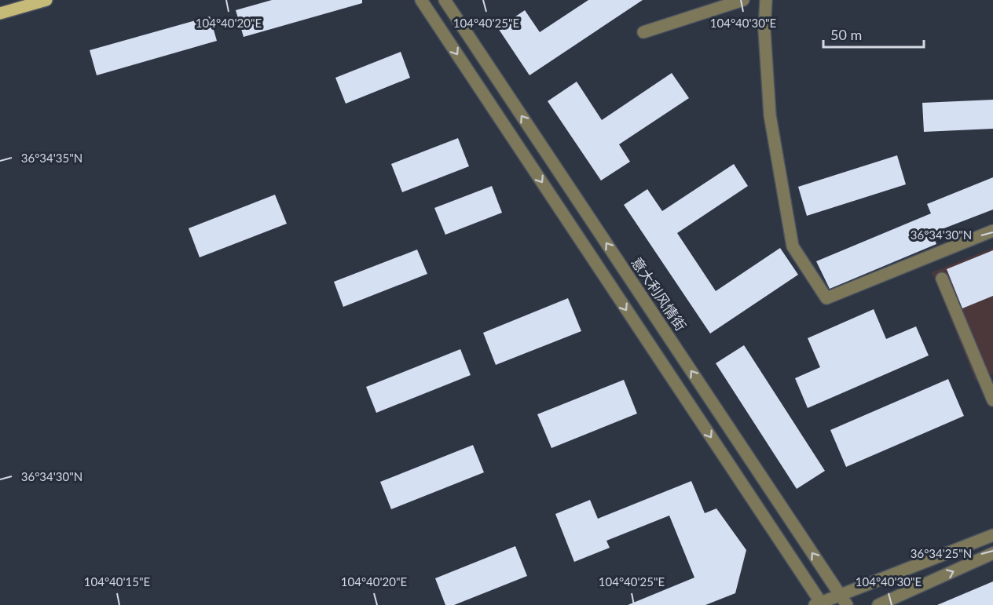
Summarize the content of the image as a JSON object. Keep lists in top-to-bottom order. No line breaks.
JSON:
{"streets":{"street":["意大利风情街"]},"scale_bar":"50 m","coordinates":["104°40'20\"E","104°40'25\"E","104°40'30\"E","36°34'35\"N","36°34'30\"N","36°34'25\"N","104°40'15\"E"]}
